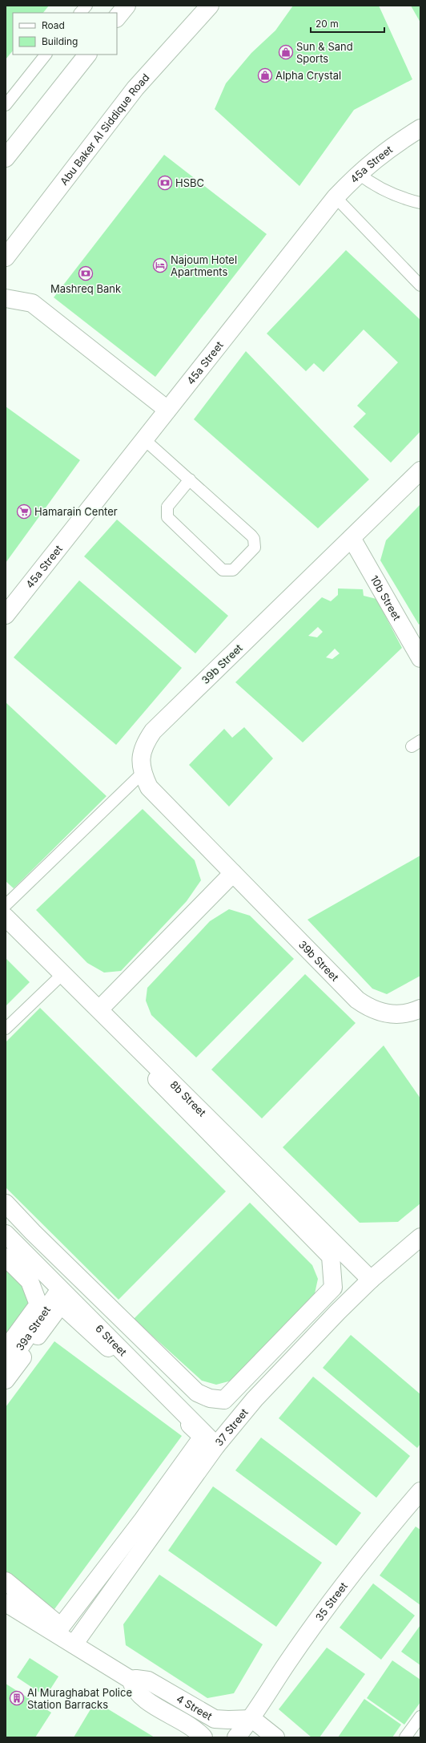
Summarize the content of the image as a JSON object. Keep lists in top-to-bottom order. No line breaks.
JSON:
{"streets":{"street":["Abu Baker Al Siddique Road","45a Street","10b Street","39b Street","8b Street","39a Street","6 Street","37 Street","35 Street","4 Street"]},"crossings":[["10b Street","39b Street"],["8b Street","37 Street"],["39a Street","6 Street"],["6 Street","37 Street"],["37 Street","4 Street"],["35 Street","4 Street"]],"places":{"shop":["Sun & Sand Sports","Alpha Crystal"],"bank":["HSBC","Mashreq Bank"],"hotel":["Najoum Hotel Apartments"],"supermarket":["Hamarain Center"],"building":["Al Muraghabat Police Station Barracks"]},"legend":["Road","Building"],"scale_bar":"20 m"}
